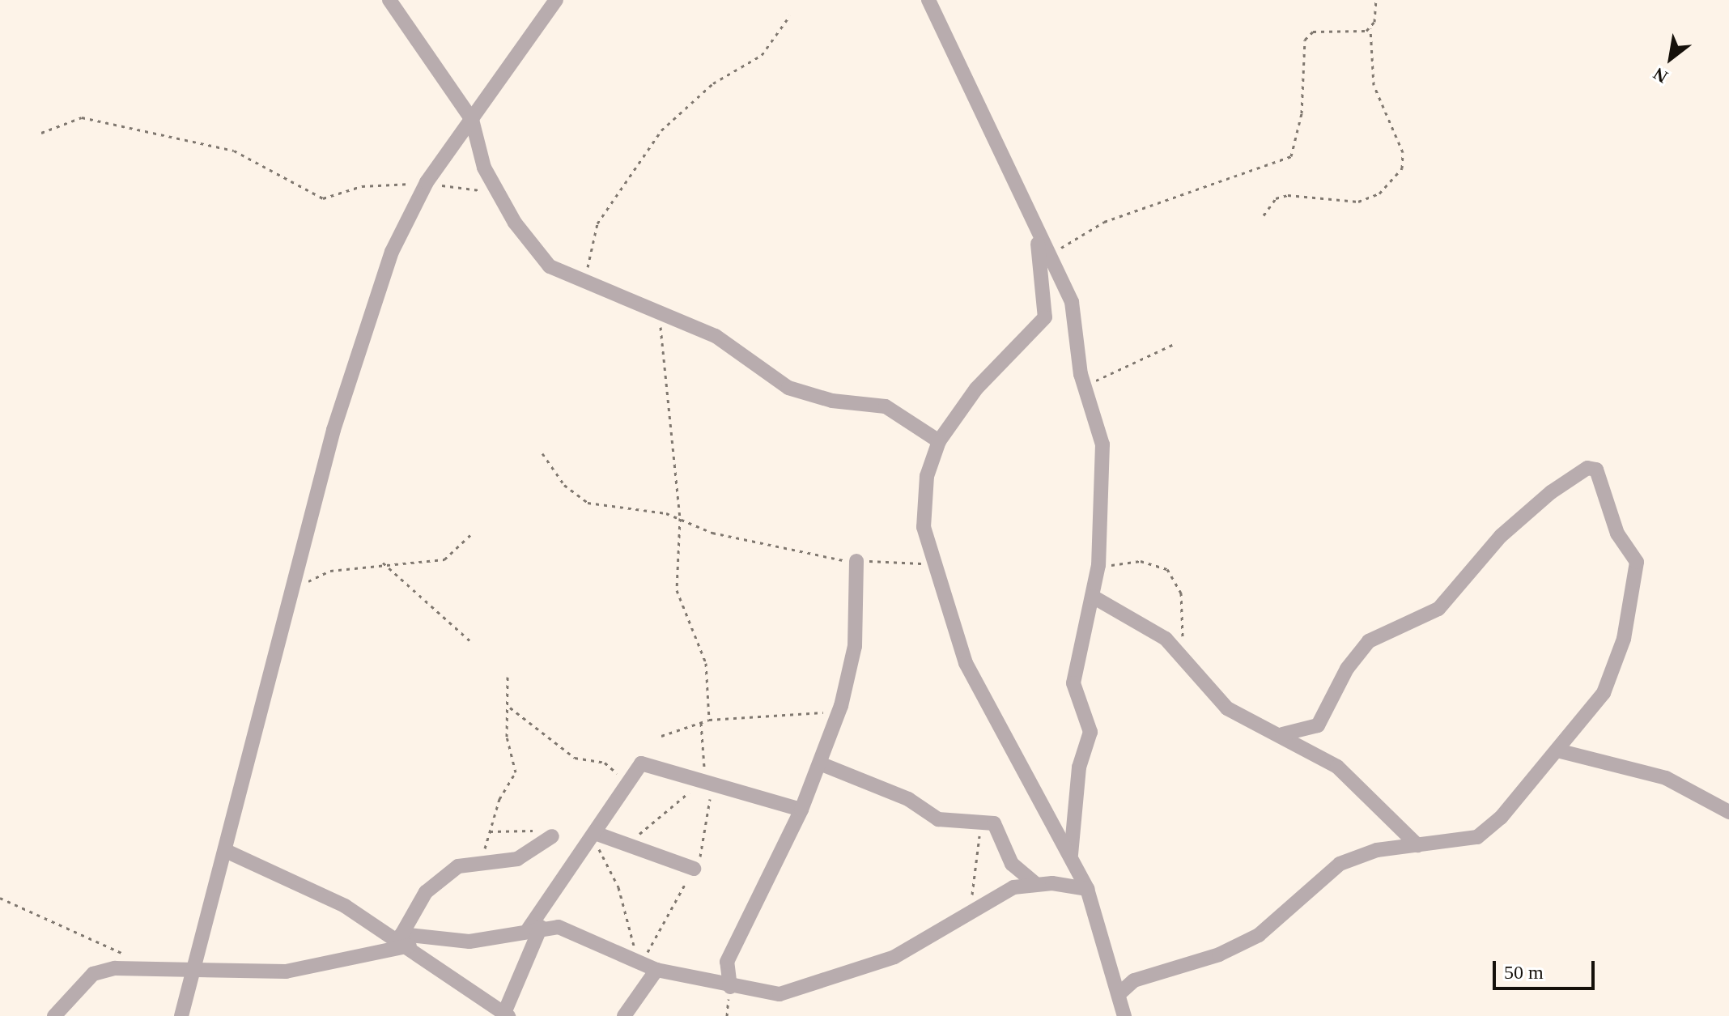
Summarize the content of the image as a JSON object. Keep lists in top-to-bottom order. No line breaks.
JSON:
{"scale_bar":"50 m","north":"bottom left"}
